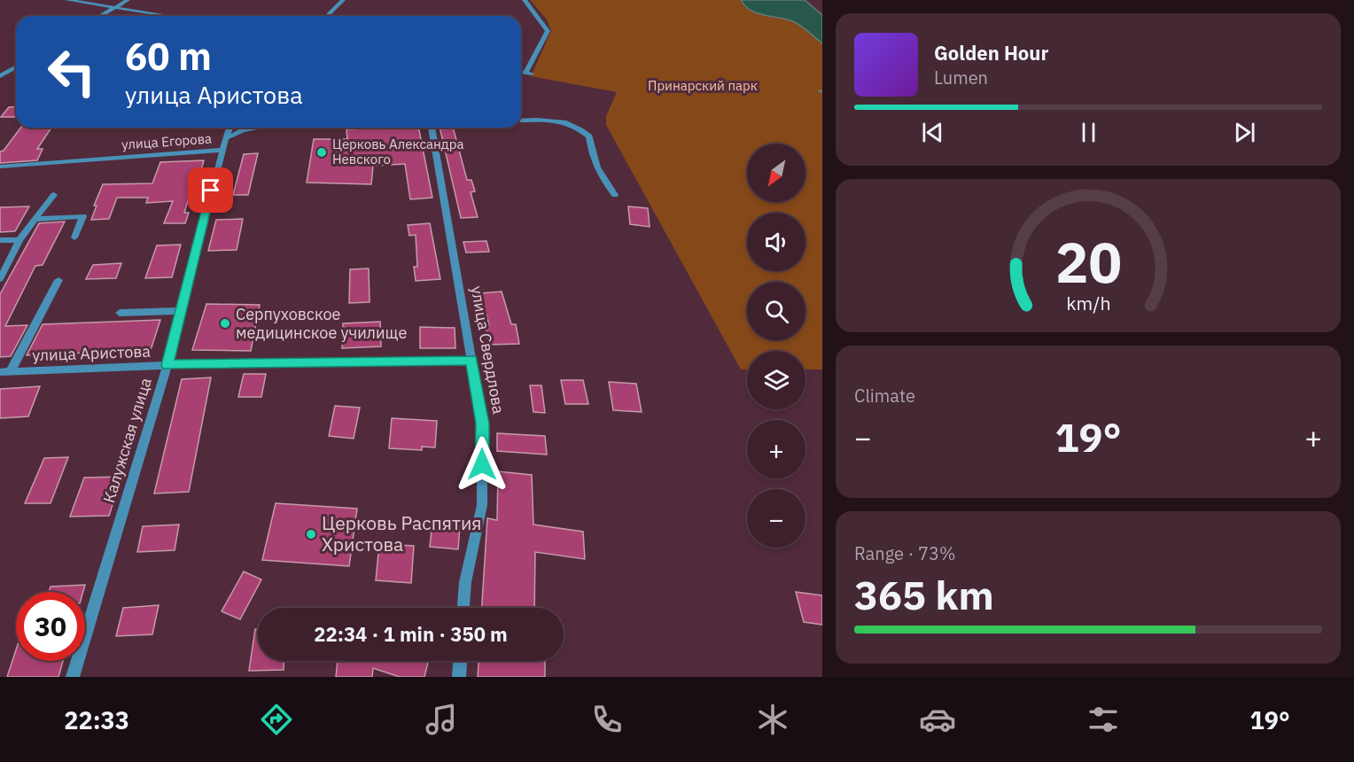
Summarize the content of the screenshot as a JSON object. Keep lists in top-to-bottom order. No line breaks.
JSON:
{"streets":{"street":["улица Егорова","улица Свердлова","улица Аристова","Калужская улица"]},"crossings":[["улица Егорова","Калужская улица"],["улица Свердлова","улица Аристова"],["улица Аристова","Калужская улица"]],"parks":["Принарский парк"],"places":["Церковь Александра Невского","Серпуховское медицинское училище","Церковь Распятия Христова"],"north":"bottom left","page":{"turn":["60 m","улица Аристова"],"song":["Golden Hour","Lumen"],"map_buttons":["+","−"],"tile":["Climate",["Range · 73%","365 km"]],"heat":["−","19°","+"],"limit":"30","trip":"22:34 · 1 min · 350 m","tabs":["22:33","19°"],"gauge":["20","km/h"]}}
